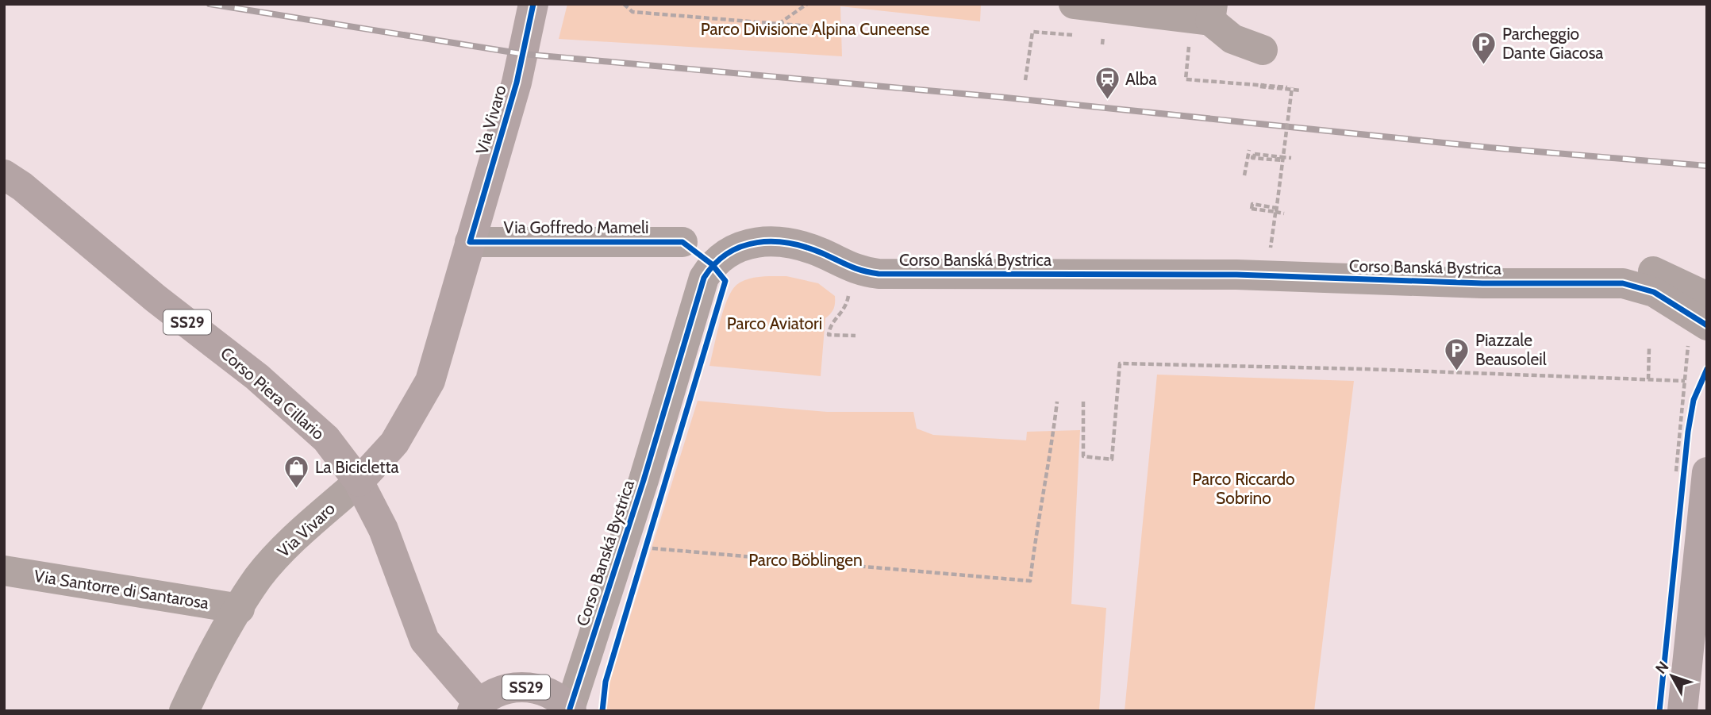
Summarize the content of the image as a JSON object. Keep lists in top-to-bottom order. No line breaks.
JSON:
{"streets":{"main road":["Via Vivaro","SS29","Corso Piera Cillario"],"street":["Via Goffredo Mameli","Corso Banská Bystrica","Via Santorre di Santarosa"]},"crossings":[["Via Vivaro","Via Goffredo Mameli"],["Via Vivaro","Corso Piera Cillario"],["Via Vivaro","Via Santorre di Santarosa"],["Corso Banská Bystrica","SS29"],["SS29","Corso Piera Cillario"]],"parks":["Parco Divisione Alpina Cuneense","Parco Aviatori","Parco Riccardo Sobrino","Parco Böblingen"],"places":{"parking":["Parcheggio Dante Giacosa","Piazzale Beausoleil"],"station":["Alba"],"shop":["La Bicicletta"]},"north":"top left"}
